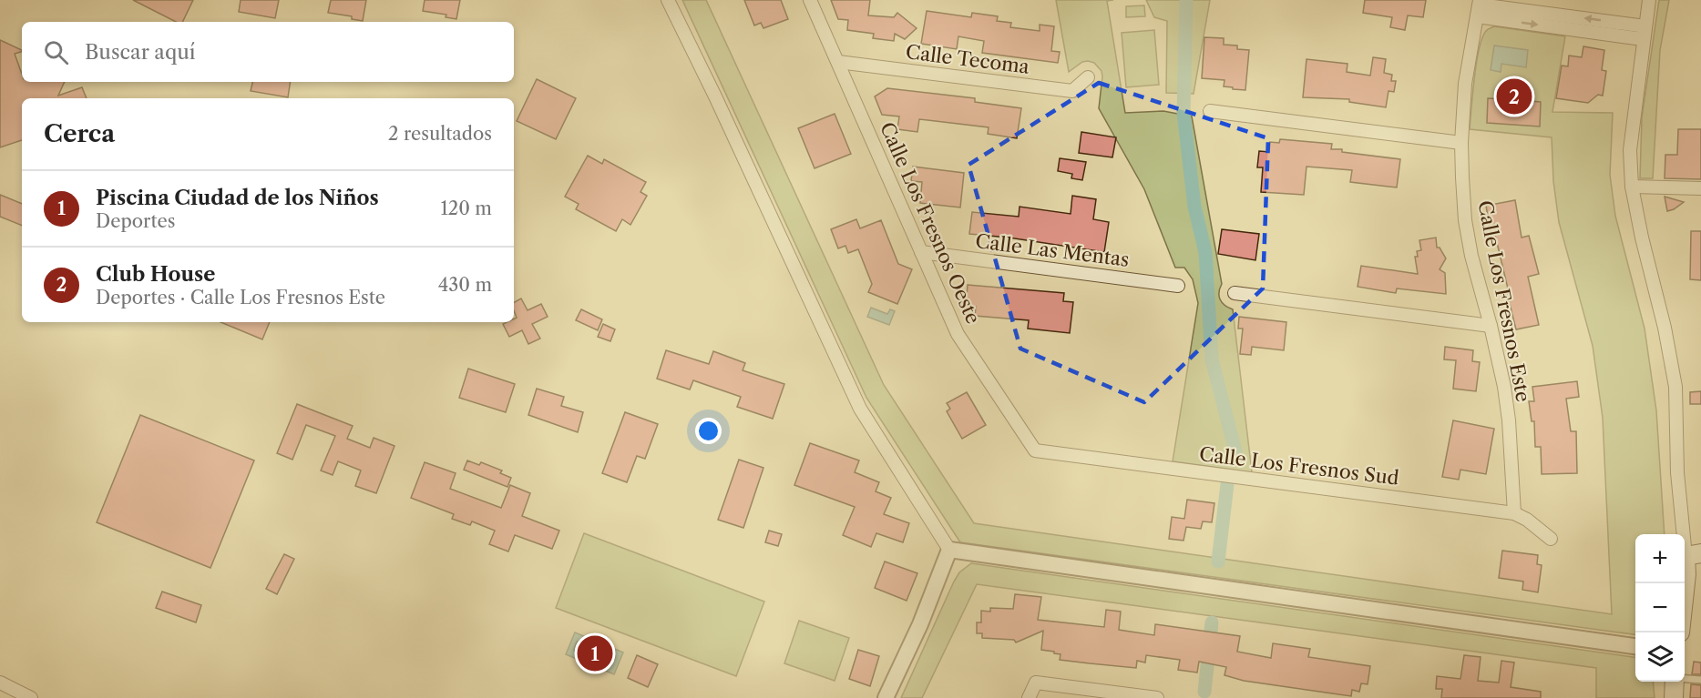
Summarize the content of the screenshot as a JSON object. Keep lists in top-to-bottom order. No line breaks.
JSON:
{"streets":{"street":["Calle Tecoma","Calle Los Fresnos Oeste","Calle Las Mentas","Calle Los Fresnos Este","Calle Los Fresnos Sud"]},"crossings":[["Calle Tecoma","Calle Los Fresnos Oeste"],["Calle Los Fresnos Oeste","Calle Las Mentas"],["Calle Los Fresnos Oeste","Calle Los Fresnos Sud"],["Calle Los Fresnos Este","Calle Los Fresnos Sud"]],"page":{"search":"Buscar aquí","pins":["2","1"],"heading":["Cerca","2 resultados"],"list":[{"mark":"1","name":"Piscina Ciudad de los Niños","note":"Deportes","value":"120 m"},{"mark":"2","name":"Club House","note":"Deportes · Calle Los Fresnos Este","value":"430 m"}],"map_buttons":["+","−"]}}
